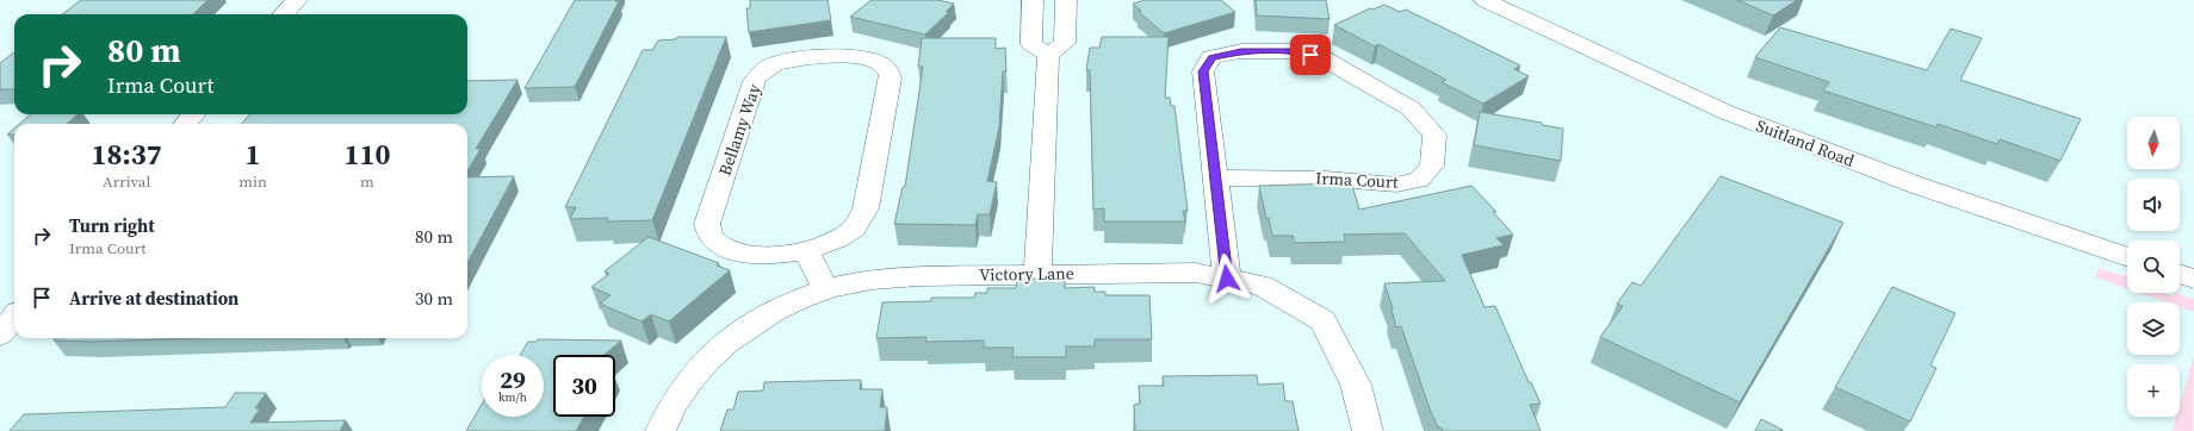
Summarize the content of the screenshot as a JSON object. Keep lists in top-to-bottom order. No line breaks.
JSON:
{"streets":{"street":["Bellamy Way","Suitland Road","Irma Court","Victory Lane"]},"crossings":[["Irma Court","Victory Lane"]],"north":"bottom","page":{"turn":["80 m","Irma Court"],"map_buttons":"+","eta":["18:37","Arrival","1","min","110","m"],"list":[{"name":"Turn right","note":"Irma Court","value":"80 m"},{"name":"Arrive at destination","value":"30 m"}],"speed":"29 km/h","limit":"30"}}
